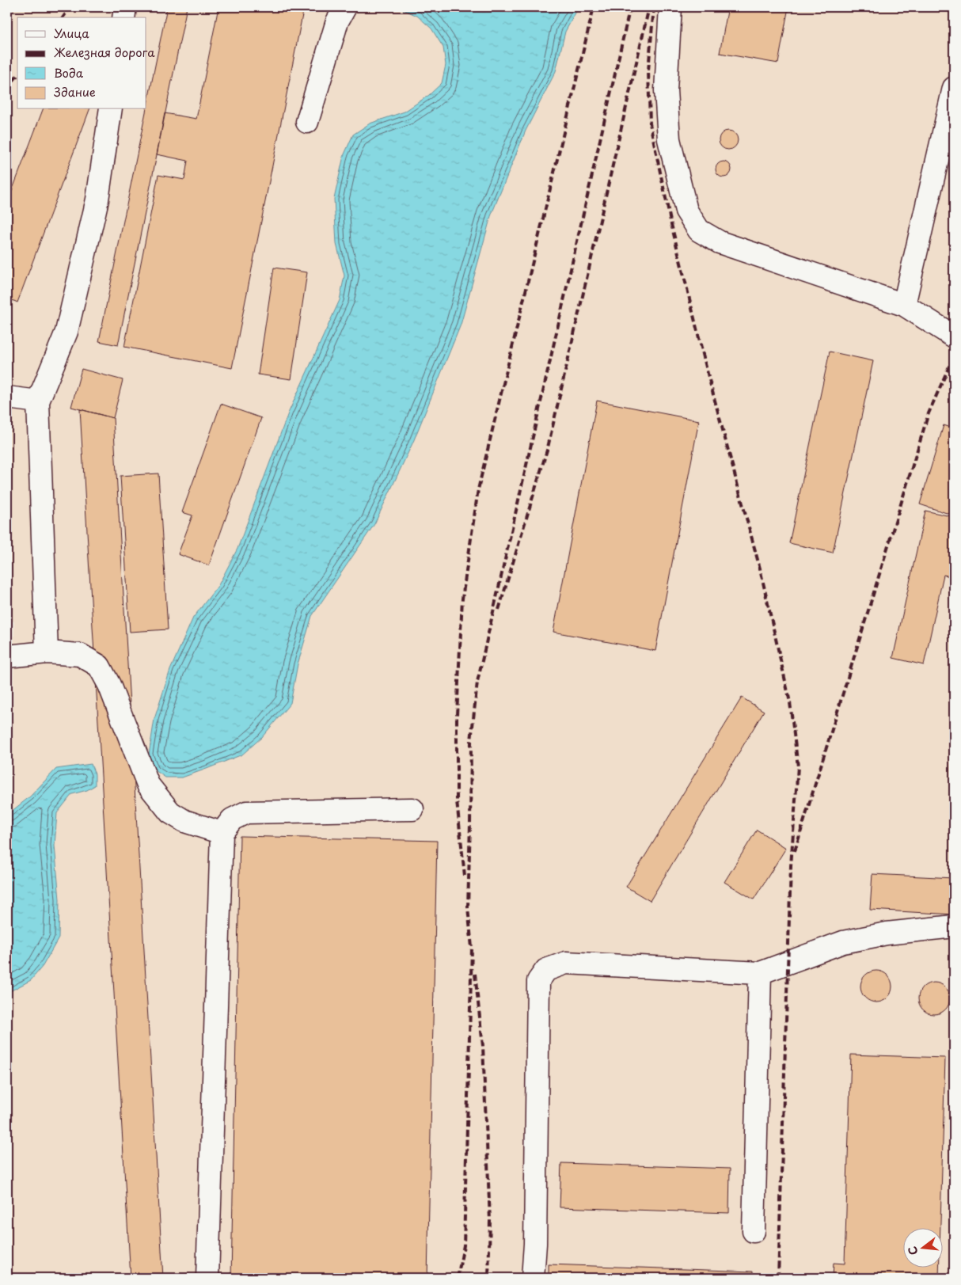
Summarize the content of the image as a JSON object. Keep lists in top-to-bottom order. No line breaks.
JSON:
{"legend":["Улица","Железная дорога","Вода","Здание"],"north":"left"}
